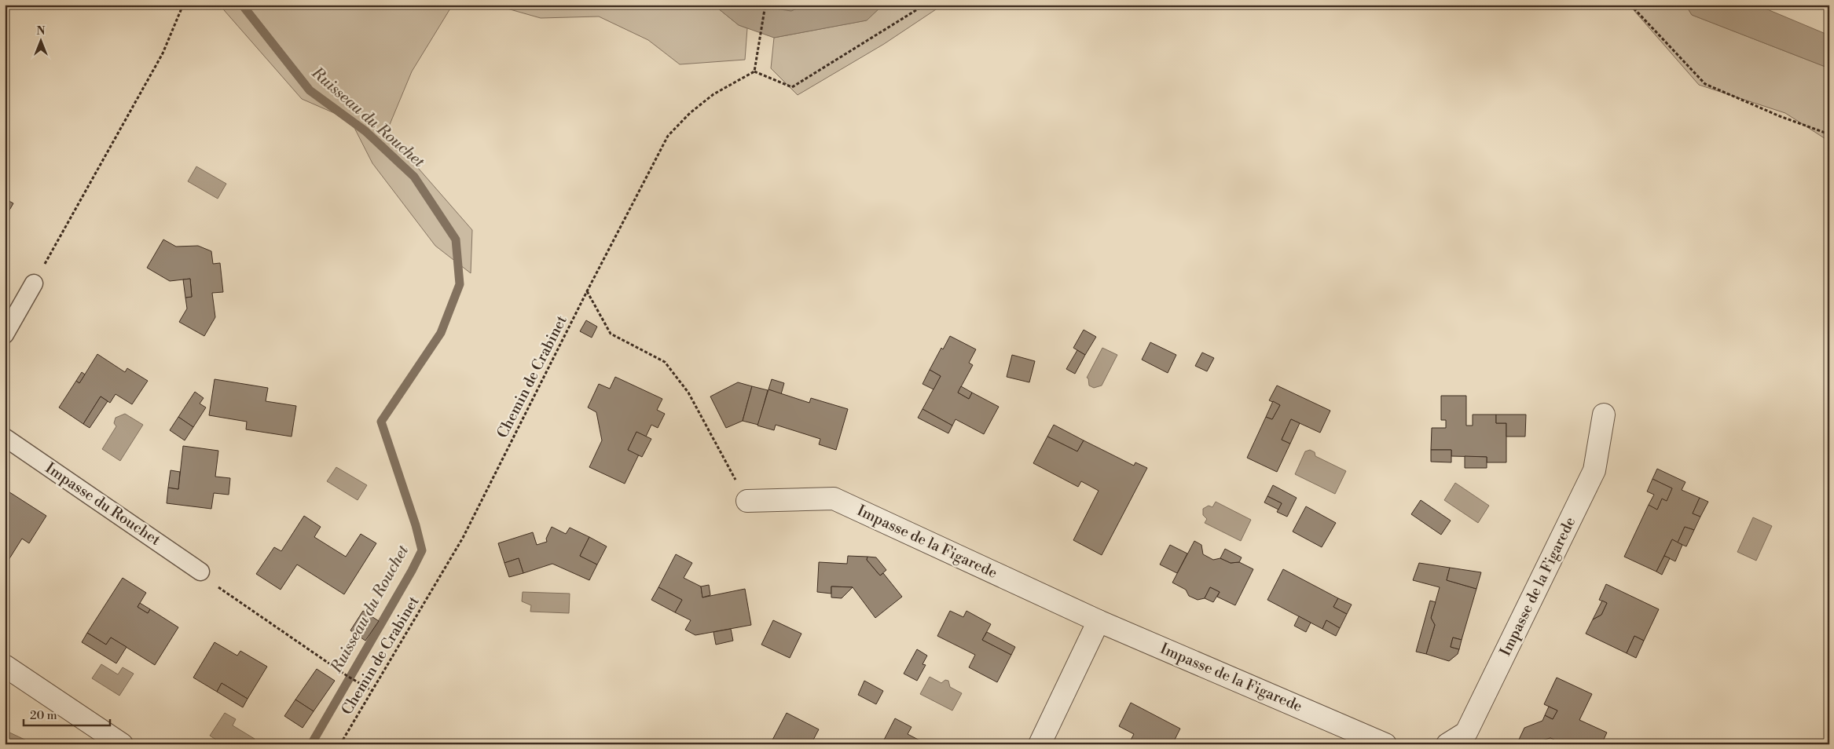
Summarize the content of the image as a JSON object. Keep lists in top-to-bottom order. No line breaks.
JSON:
{"streets":{"street":["Impasse de la Figarede"],"lane":["Impasse du Rouchet"],"path":["Chemin de Crabinet"]},"water":["Ruisseau du Rouchet"],"scale_bar":"20 m","north":"top"}
